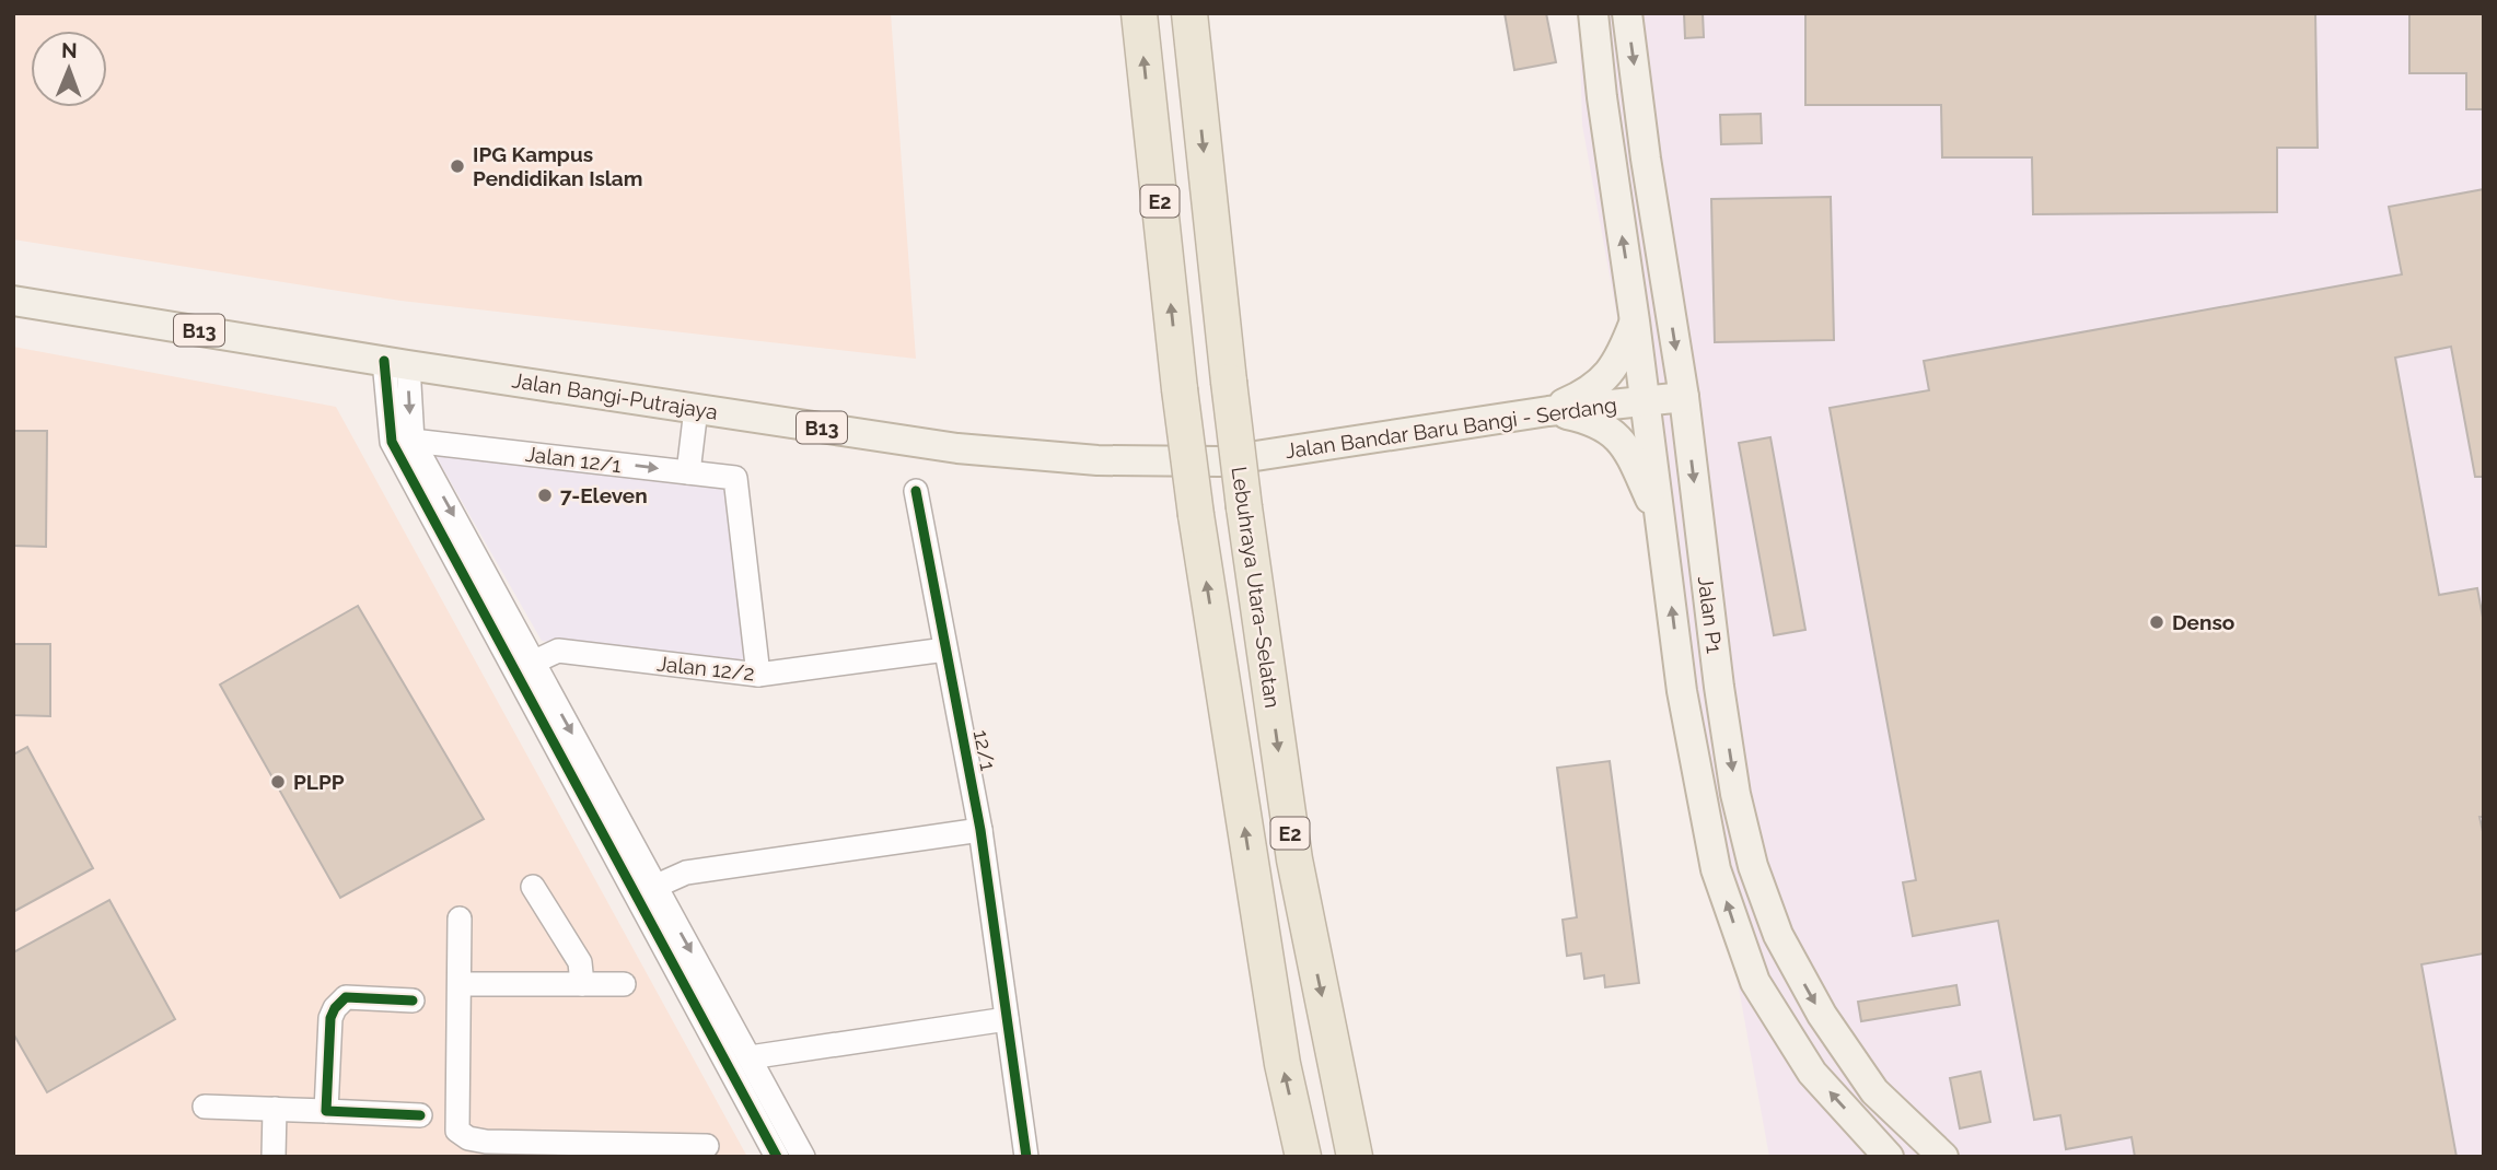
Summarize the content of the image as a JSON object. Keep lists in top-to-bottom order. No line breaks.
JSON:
{"streets":{"highway":["E2","Lebuhraya Utara–Selatan"],"main road":["B13","Jalan Bangi-Putrajaya","Jalan Bandar Baru Bangi - Serdang","Jalan P1"],"street":["Jalan 12/1","Jalan 12/2","12/1"]},"crossings":[["Jalan Bangi-Putrajaya","Jalan Bandar Baru Bangi - Serdang"],["Jalan Bandar Baru Bangi - Serdang","Jalan P1"],["Jalan 12/1","Jalan 12/2"],["Jalan 12/2","12/1"]],"one_way":["Jalan 12/1"],"places":["IPG Kampus Pendidikan Islam","7-Eleven","Denso","PLPP"],"north":"top"}
